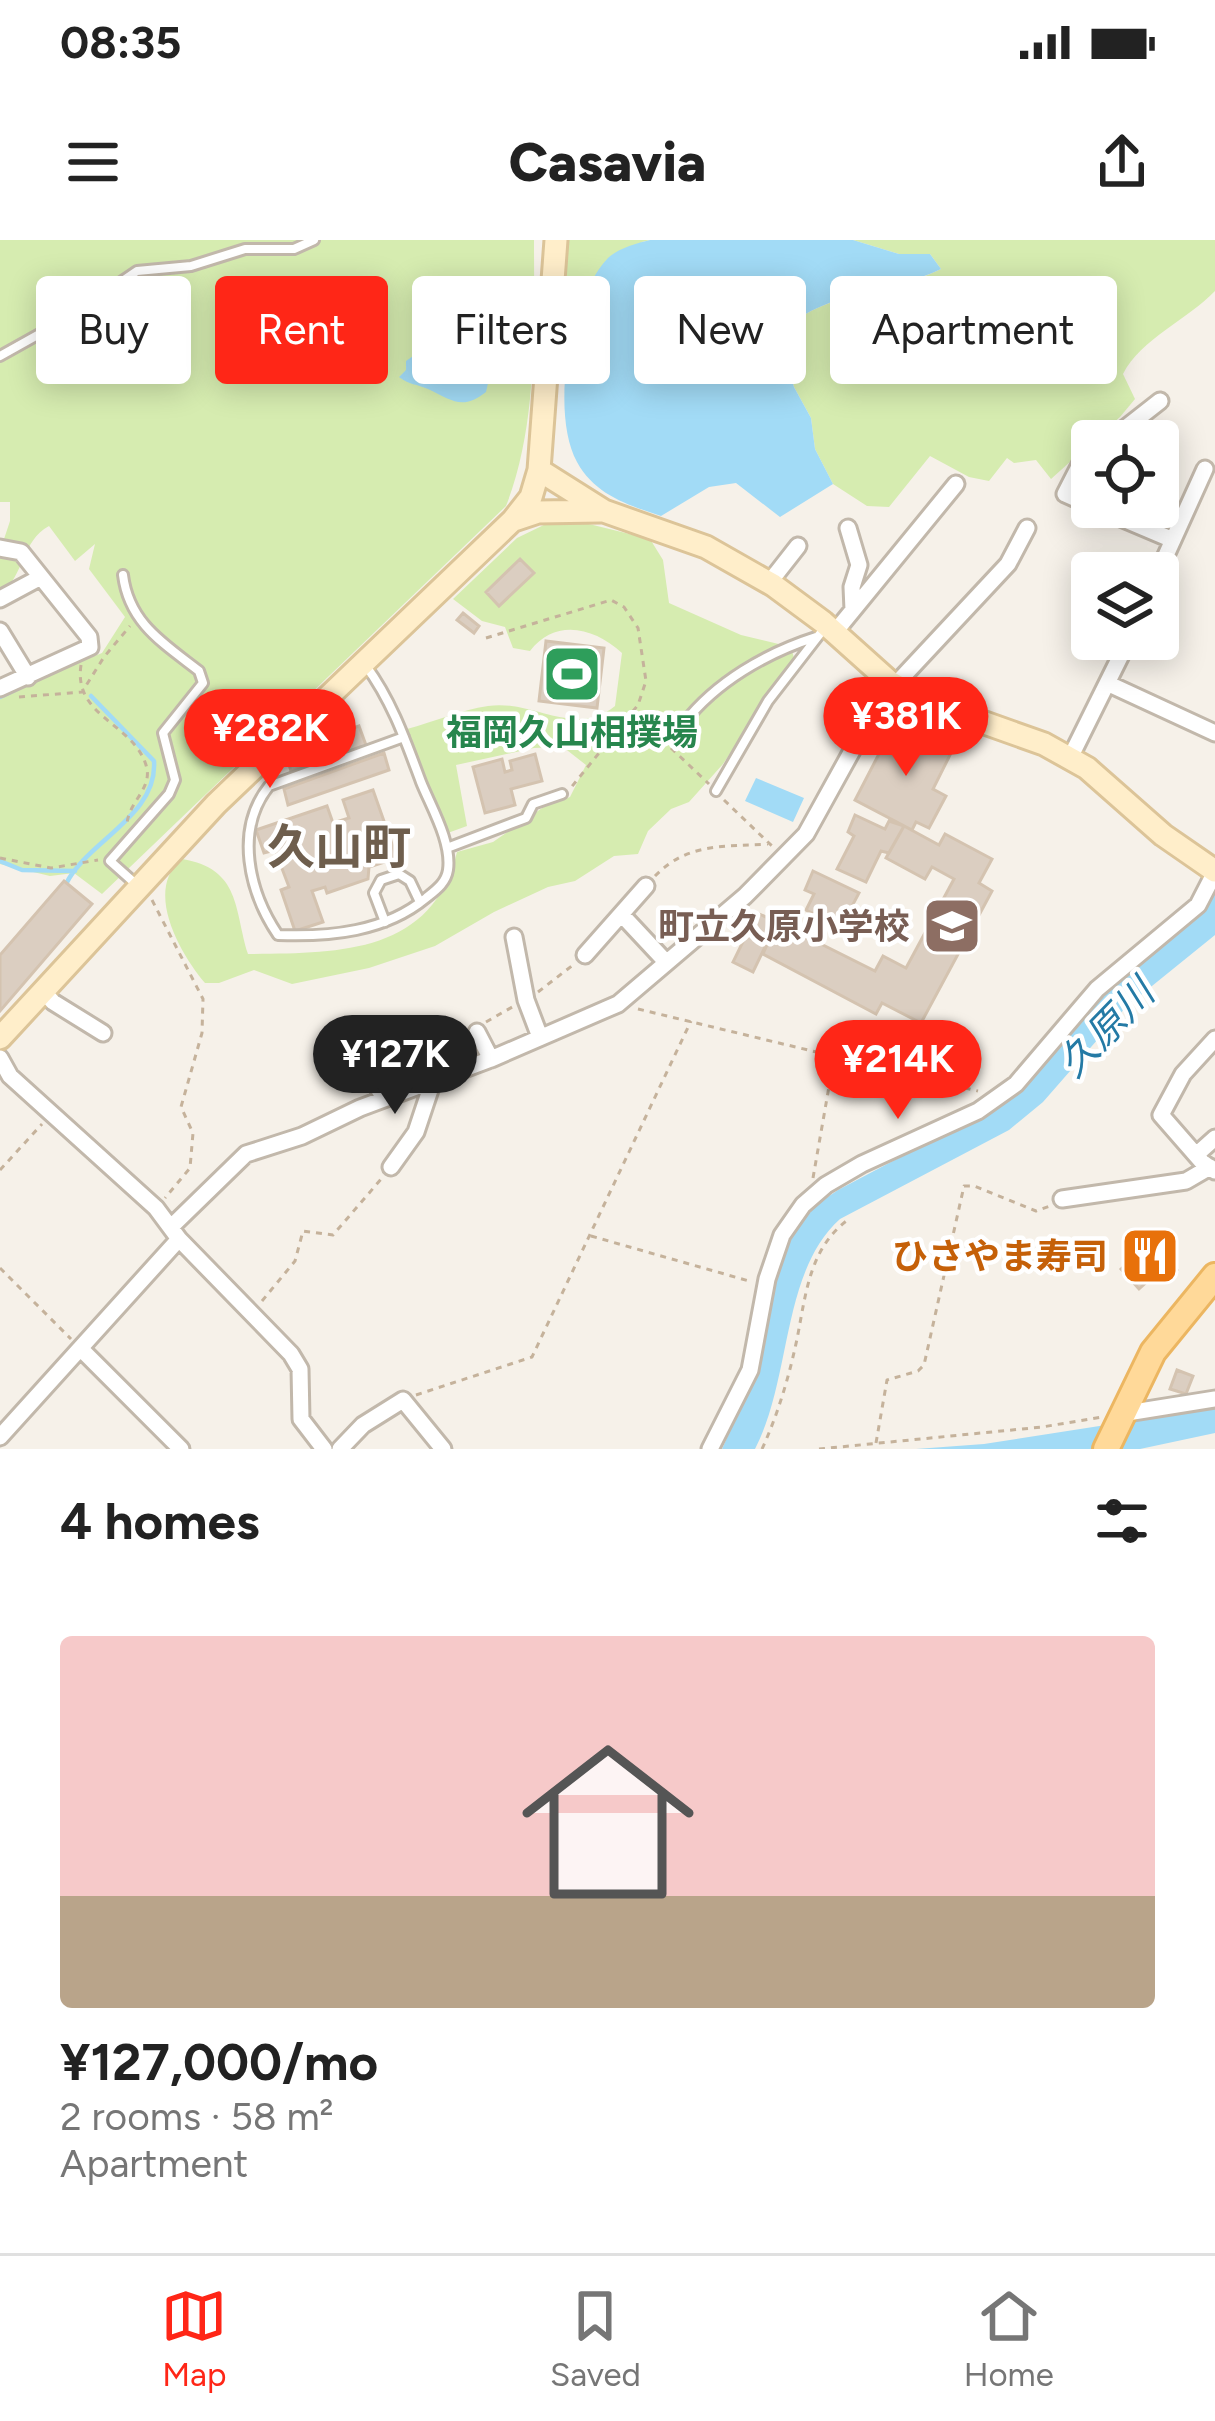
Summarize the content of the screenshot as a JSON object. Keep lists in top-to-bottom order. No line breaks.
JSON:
{"districts":["久山町"],"water":["久原川"],"places":{"sports":["福岡久山相撲場"],"school or university":["町立久原小学校"],"restaurant":["ひさやま寿司"]},"page":{"status":"08:35","header":"Casavia","chip":["Buy","Rent","Filters","New","Apartment"],"price":["¥381K","¥282K","¥127K","¥214K"],"heading":"4 homes","list":[{"name":"¥127,000/mo","note":"2 rooms · 58 m² · Apartment"}],"tabs":["Map","Saved","Home"]}}
